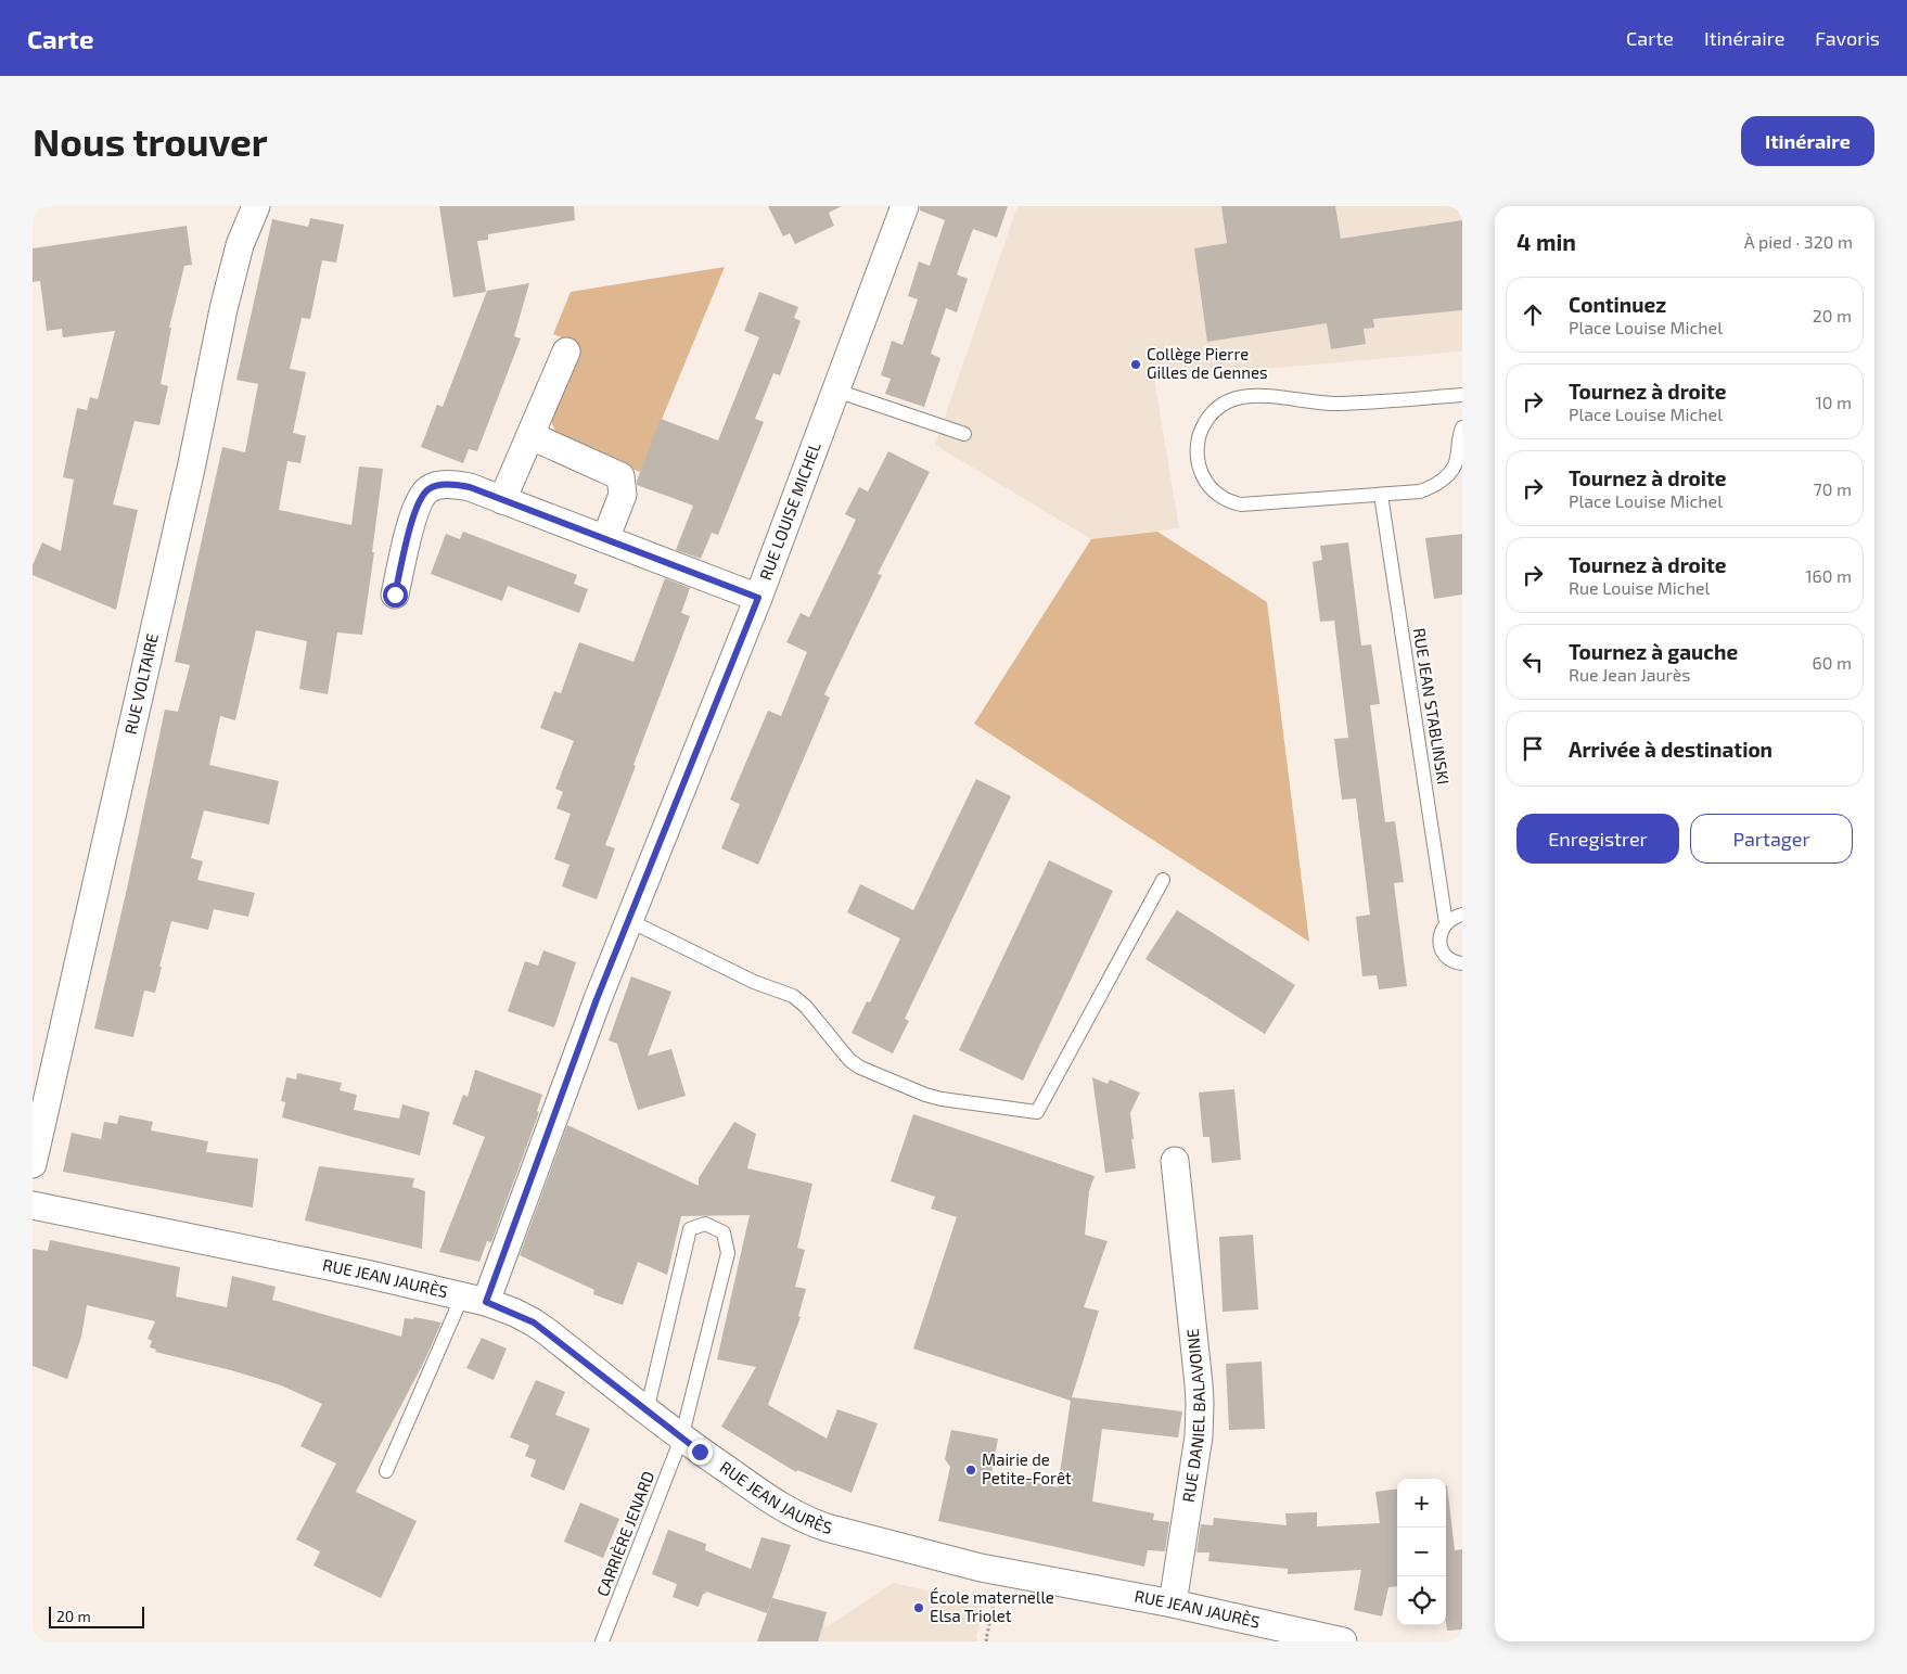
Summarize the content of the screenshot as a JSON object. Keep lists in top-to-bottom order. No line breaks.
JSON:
{"streets":{"street":["RUE LOUISE MICHEL","RUE VOLTAIRE","RUE JEAN JAURÈS","RUE DANIEL BALAVOINE"],"lane":["RUE JEAN STABLINSKI","CARRIÈRE JENARD"]},"crossings":[["RUE LOUISE MICHEL","RUE JEAN JAURÈS"],["RUE JEAN JAURÈS","RUE DANIEL BALAVOINE"],["RUE JEAN JAURÈS","CARRIÈRE JENARD"]],"places":["Collège Pierre Gilles de Gennes","Mairie de Petite-Forêt","École maternelle Elsa Triolet"],"scale_bar":"20 m","page":{"header":"Carte","nav":["Carte","Itinéraire","Favoris"],"buttons":["Itinéraire",["Enregistrer","Partager"]],"title":"Nous trouver","heading":["4 min","À pied · 320 m"],"list":[["Continuez","Place Louise Michel","20 m"],["Tournez à droite","Place Louise Michel","10 m"],["Tournez à droite","Place Louise Michel","70 m"],["Tournez à droite","Rue Louise Michel","160 m"],["Tournez à gauche","Rue Jean Jaurès","60 m"],"Arrivée à destination"],"map_buttons":["+","−"],"scale":"20 m"}}
